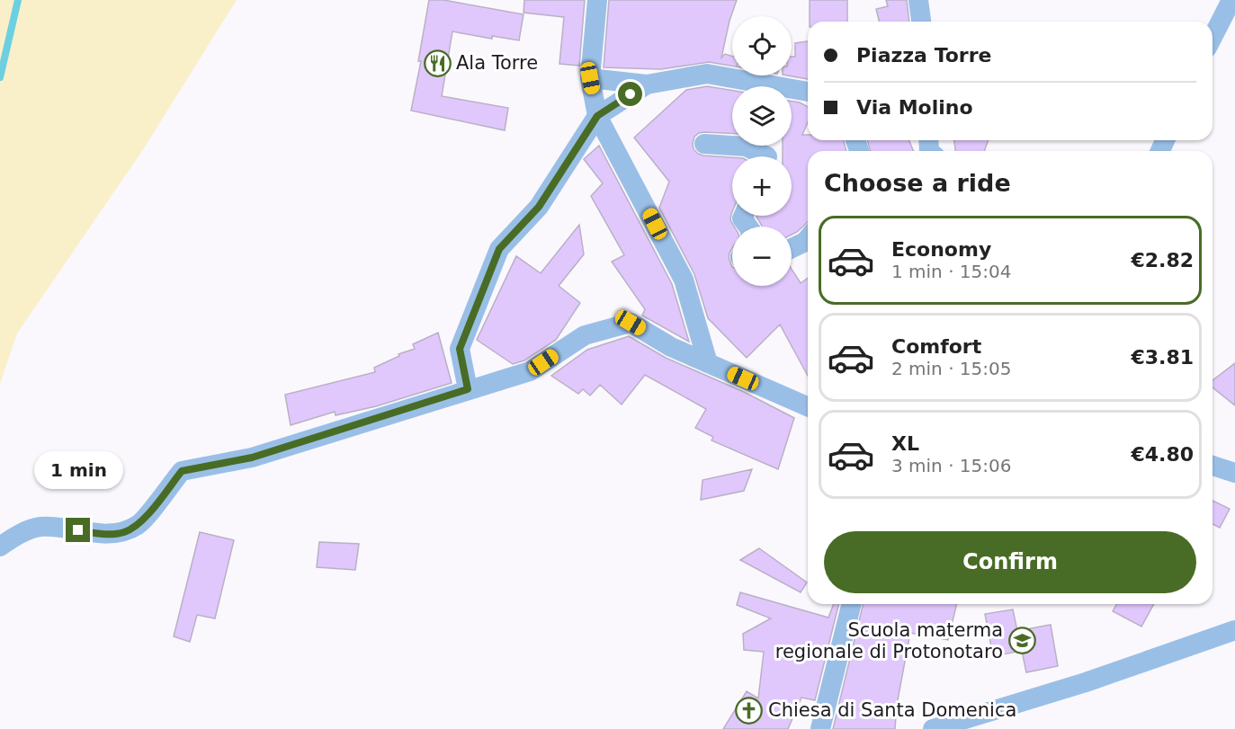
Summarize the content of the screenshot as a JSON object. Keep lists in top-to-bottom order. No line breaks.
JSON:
{"places":{"restaurant":["Ala Torre"],"school or university":["Scuola materma regionale di Protonotaro"],"church":["Chiesa di Santa Domenica"]},"page":{"map_buttons":["+","−"],"banner":["Piazza Torre","Via Molino"],"heading":"Choose a ride","list":[{"name":"Economy","note":"1 min · 15:04","value":"€2.82"},{"name":"Comfort","note":"2 min · 15:05","value":"€3.81"},{"name":"XL","note":"3 min · 15:06","value":"€4.80"}],"bubble":"1 min","buttons":"Confirm"}}
